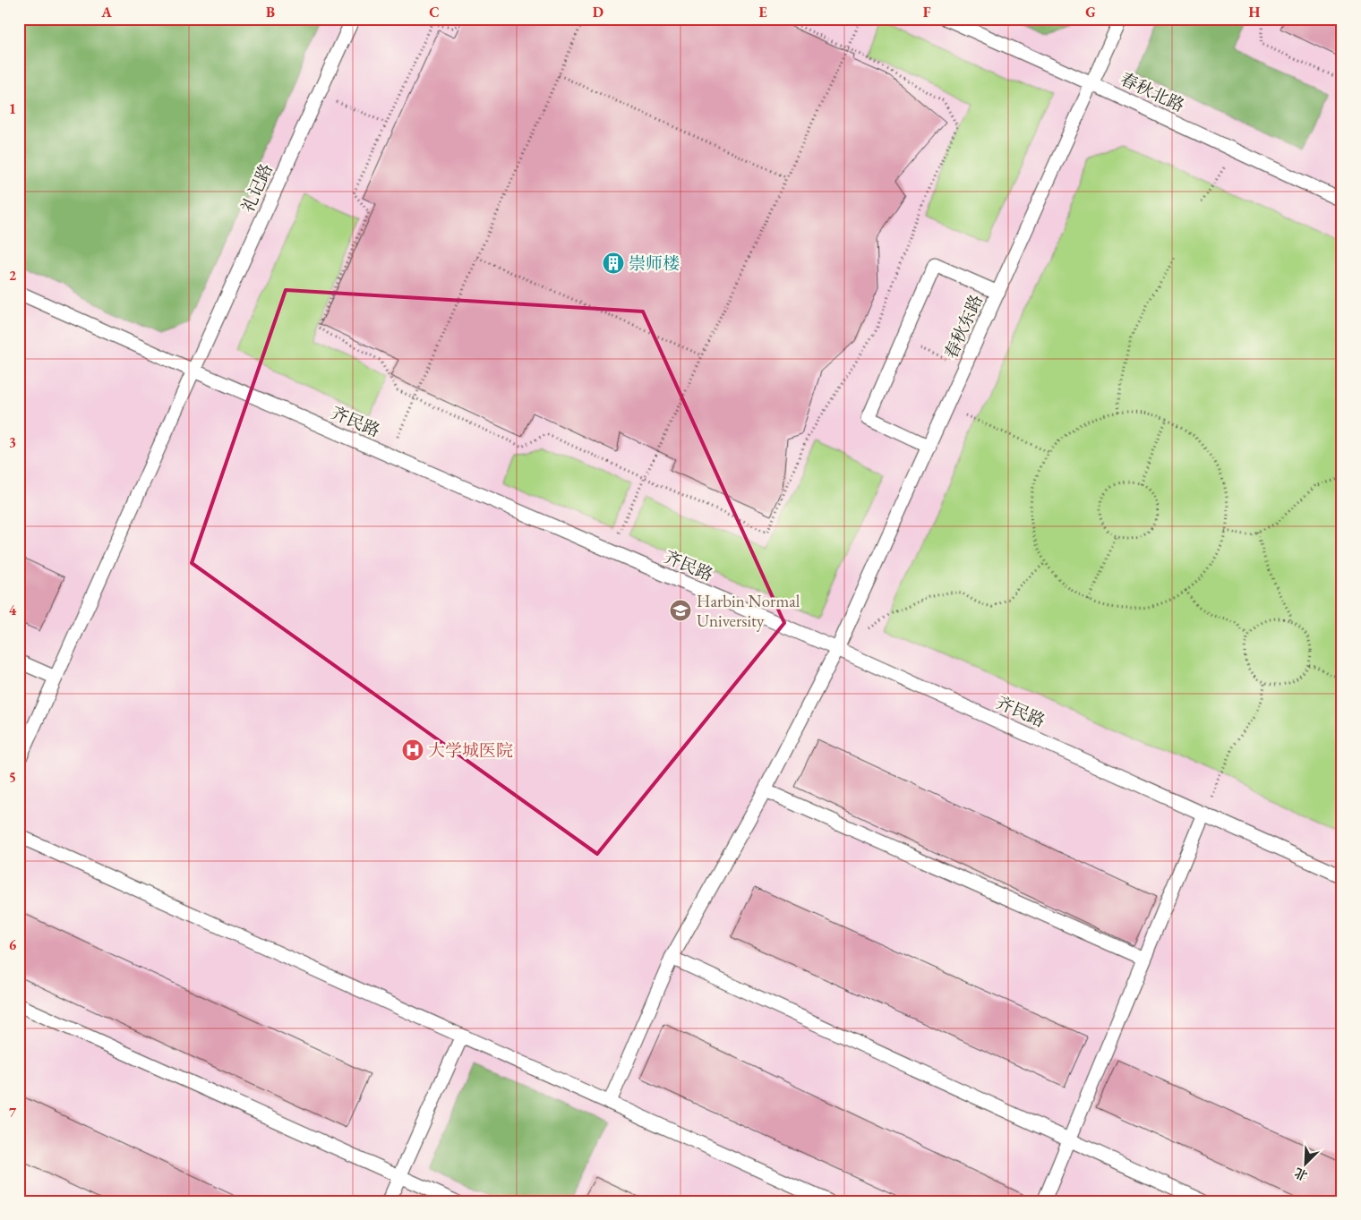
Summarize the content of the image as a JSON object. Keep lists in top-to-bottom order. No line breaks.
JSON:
{"streets":{"lane":["春秋北路","礼记路","春秋东路","齐民路"]},"crossings":[["春秋北路","春秋东路"],["礼记路","齐民路"],["春秋东路","齐民路"]],"places":{"building":["崇师楼"],"school or university":["Harbin Normal University"],"hospital":["大学城医院"]},"north":"bottom left","grid":{"columns":["A","B","C","D","E","F","G","H"],"rows":["1","2","3","4","5","6","7"]}}
